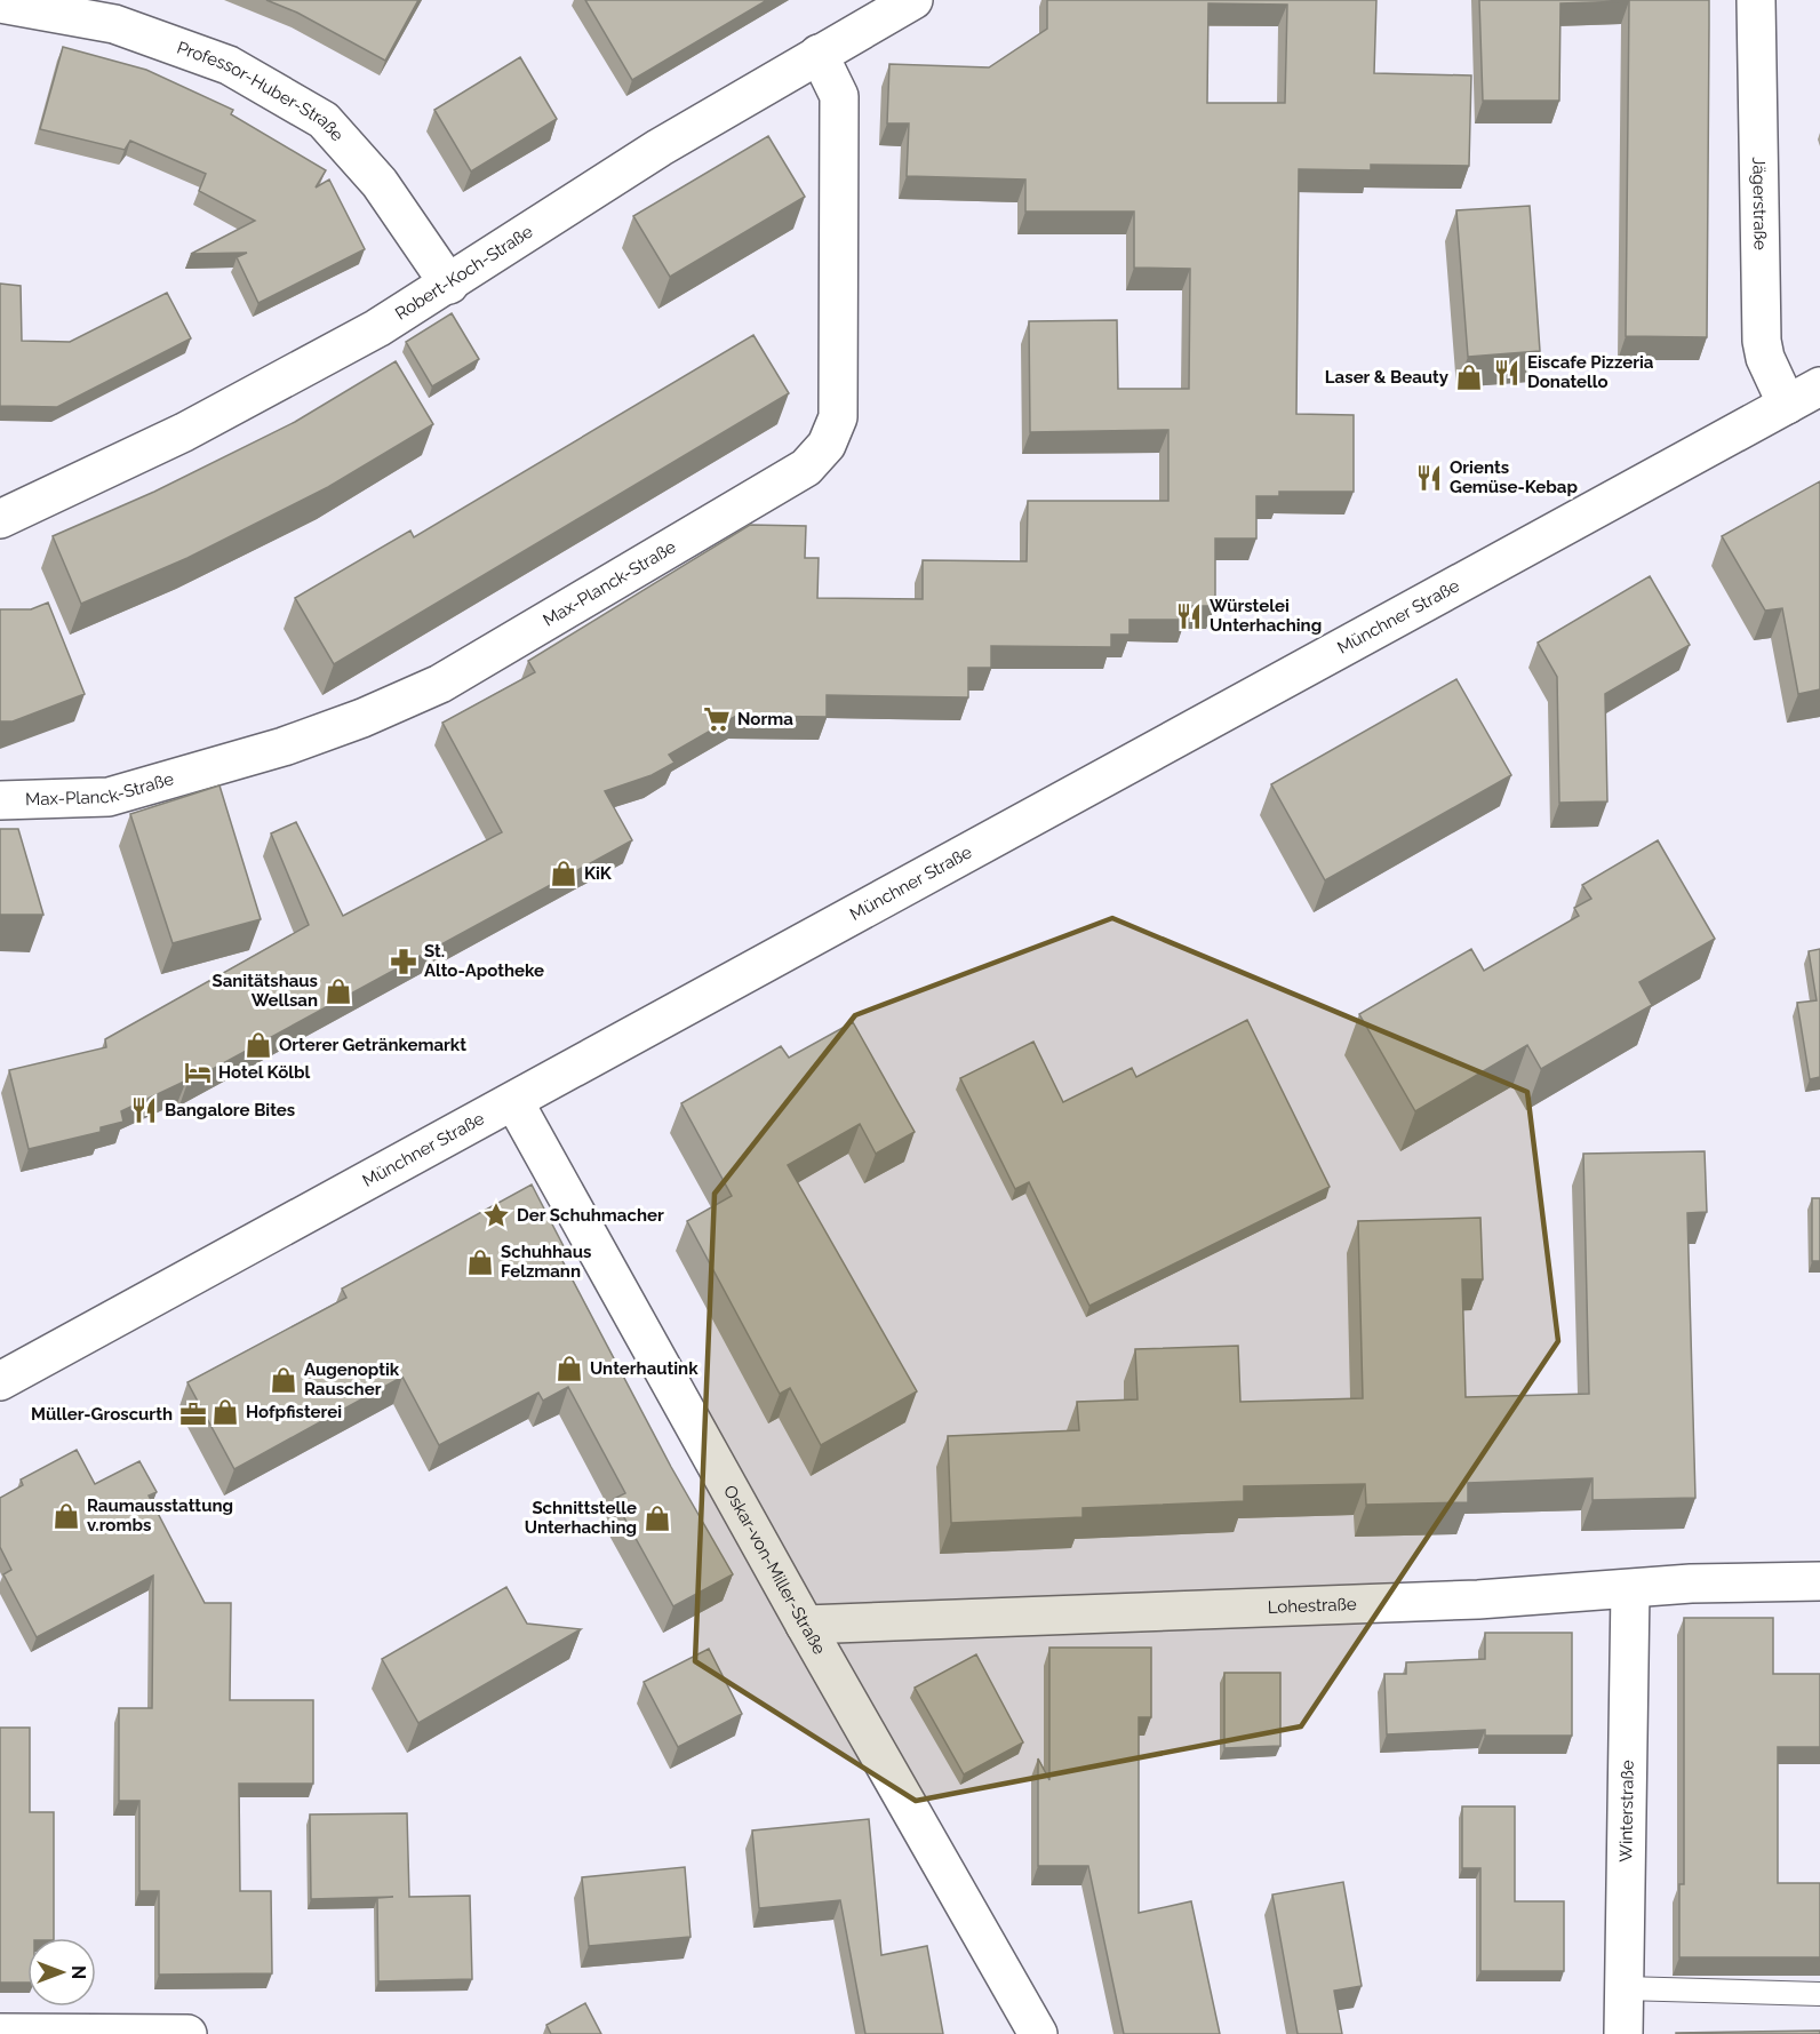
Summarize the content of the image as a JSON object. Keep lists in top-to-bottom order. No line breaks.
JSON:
{"streets":{"street":["Professor-Huber-Straße","Jägerstraße","Robert-Koch-Straße","Max-Planck-Straße","Münchner Straße","Oskar-von-Miller-Straße","Lohestraße","Winterstraße"]},"crossings":[["Professor-Huber-Straße","Robert-Koch-Straße"],["Jägerstraße","Münchner Straße"],["Robert-Koch-Straße","Max-Planck-Straße"],["Münchner Straße","Oskar-von-Miller-Straße"],["Oskar-von-Miller-Straße","Lohestraße"],["Lohestraße","Winterstraße"]],"places":{"restaurant":["Eiscafe Pizzeria Donatello","Orients Gemüse-Kebap","Würstelei Unterhaching","Bangalore Bites"],"shop":["Laser & Beauty","KiK","Sanitätshaus Wellsan","Orterer Getränkemarkt","Schuhhaus Felzmann","Unterhautink","Augenoptik Rauscher","Hofpfisterei","Raumausstattung v.rombs","Schnittstelle Unterhaching"],"supermarket":["Norma"],"pharmacy":["St. Alto-Apotheke"],"hotel":["Hotel Kölbl"],"place":["Der Schuhmacher"],"office":["Müller-Groscurth"]},"north":"right"}
